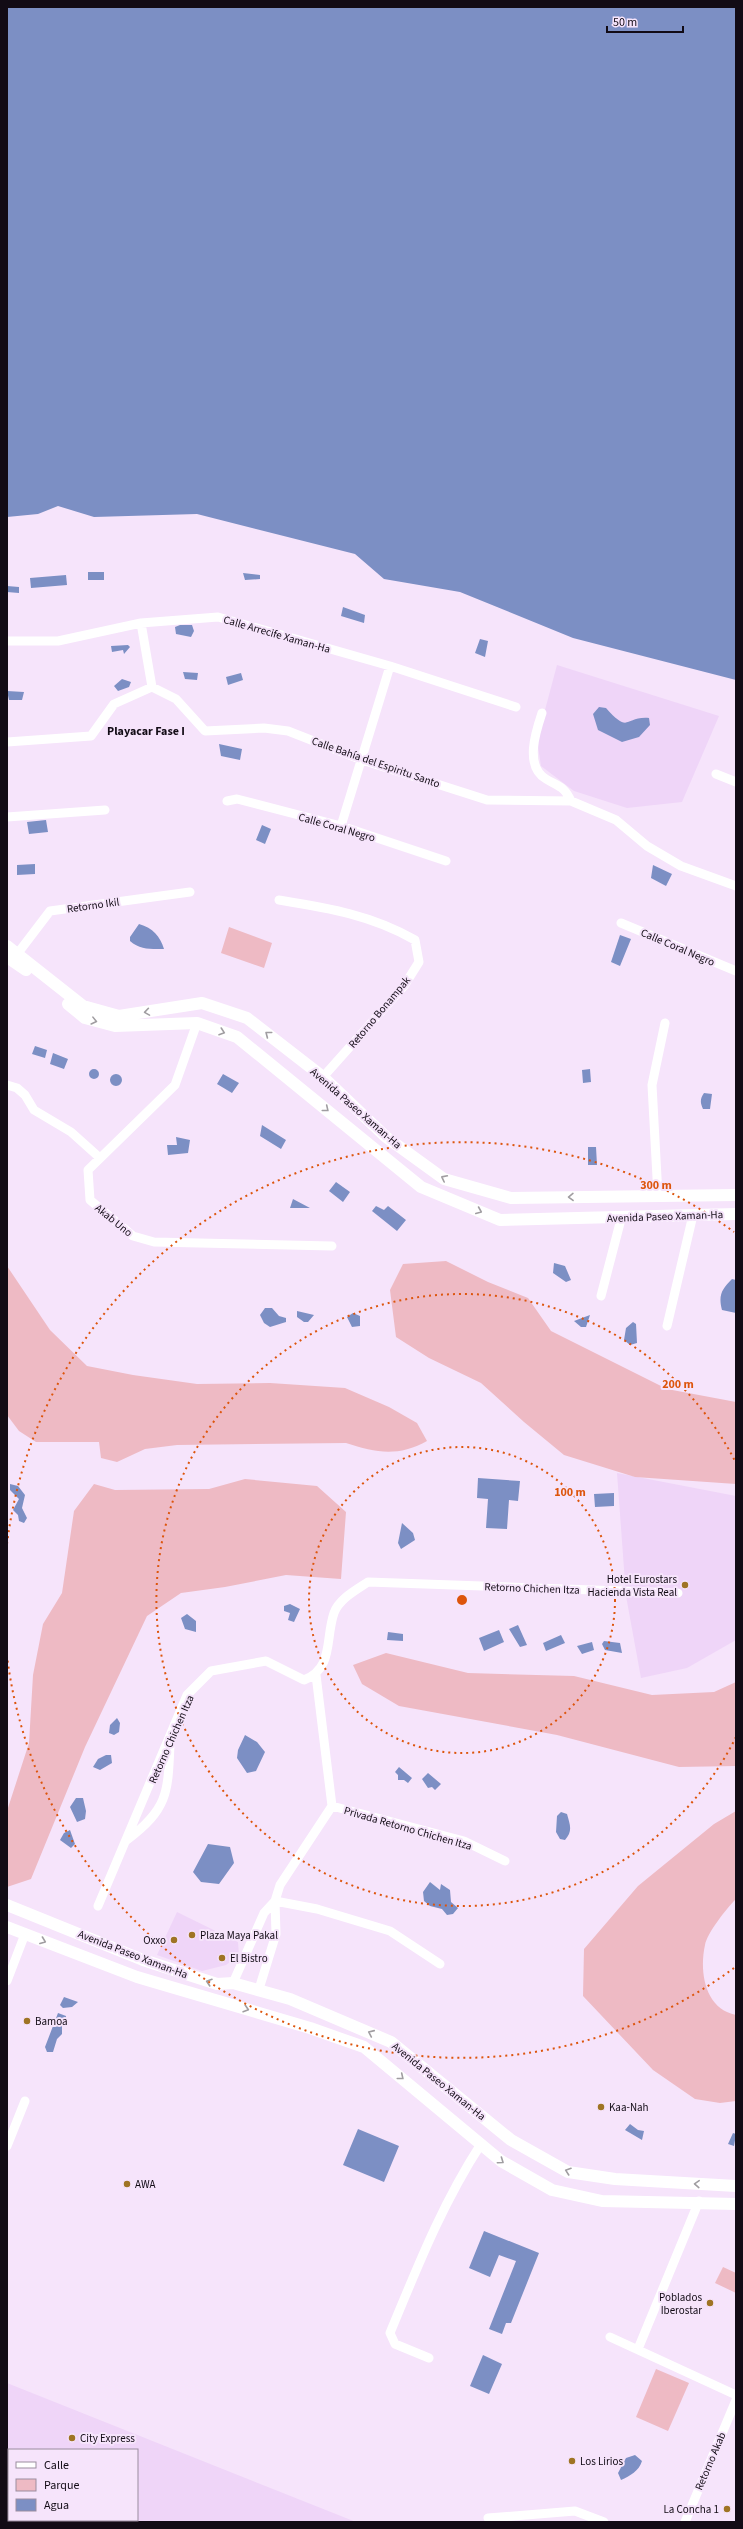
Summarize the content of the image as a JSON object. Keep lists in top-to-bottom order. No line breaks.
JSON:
{"streets":{"main road":["Avenida Paseo Xaman-Ha"],"street":["Calle Arrecife Xaman-Ha","Calle Bahía del Espiritu Santo","Calle Coral Negro","Retorno Ikil","Retorno Bonampak","Akab Uno","Retorno Chichen Itza","Privada Retorno Chichen Itza","Retorno Akab"]},"crossings":[["Retorno Ikil","Avenida Paseo Xaman-Ha"],["Retorno Bonampak","Avenida Paseo Xaman-Ha"],["Avenida Paseo Xaman-Ha","Akab Uno"]],"districts":["Playacar Fase I"],"places":["Hotel Eurostars Hacienda Vista Real","Plaza Maya Pakal","Oxxo","El Bistro","Bamoa","Kaa-Nah","AWA","Poblados Iberostar","City Express","Los Lirios","La Concha 1"],"legend":["Calle","Parque","Agua"],"scale_bar":"50 m","rings":["300 m","200 m","100 m"]}
